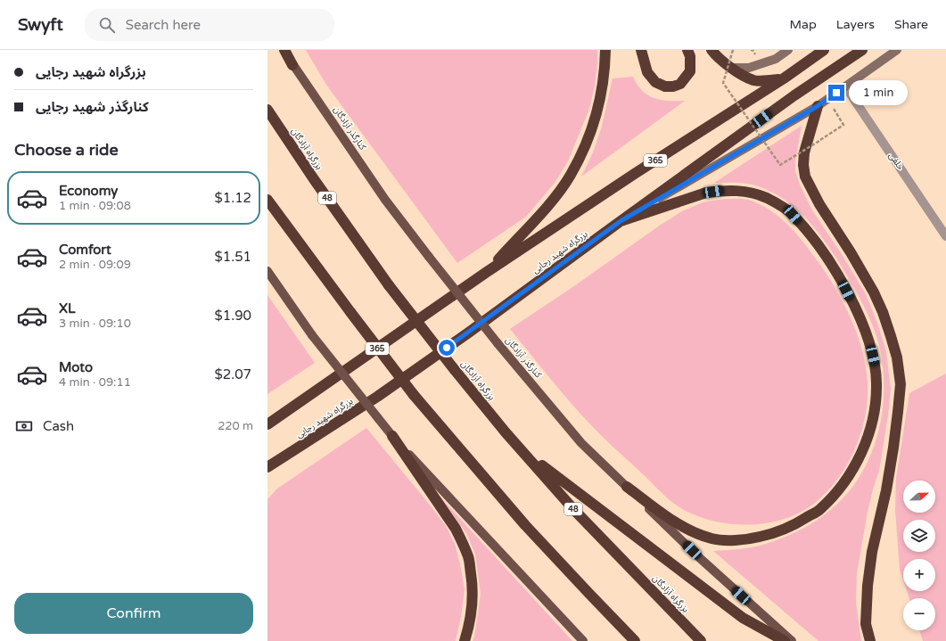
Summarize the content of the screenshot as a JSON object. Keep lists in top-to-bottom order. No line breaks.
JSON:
{"streets":{"highway":["بزرگراه آزادگان","365","48","بزرگراه شهید رجایی"],"main road":["کنارگذر آزادگان"],"street":["خلفی"]},"north":"right","page":{"header":"Swyft","search":"Search here","nav":["Map","Layers","Share"],"banner":["بزرگراه شهید رجایی","کنارگذر شهید رجایی"],"bubble":"1 min","heading":"Choose a ride","list":[{"name":"Economy","note":"1 min · 09:08","value":"$1.12"},{"name":"Comfort","note":"2 min · 09:09","value":"$1.51"},{"name":"XL","note":"3 min · 09:10","value":"$1.90"},{"name":"Moto","note":"4 min · 09:11","value":"$2.07"}],"pay":["Cash","220 m"],"map_buttons":["+","−"],"buttons":"Confirm"}}
